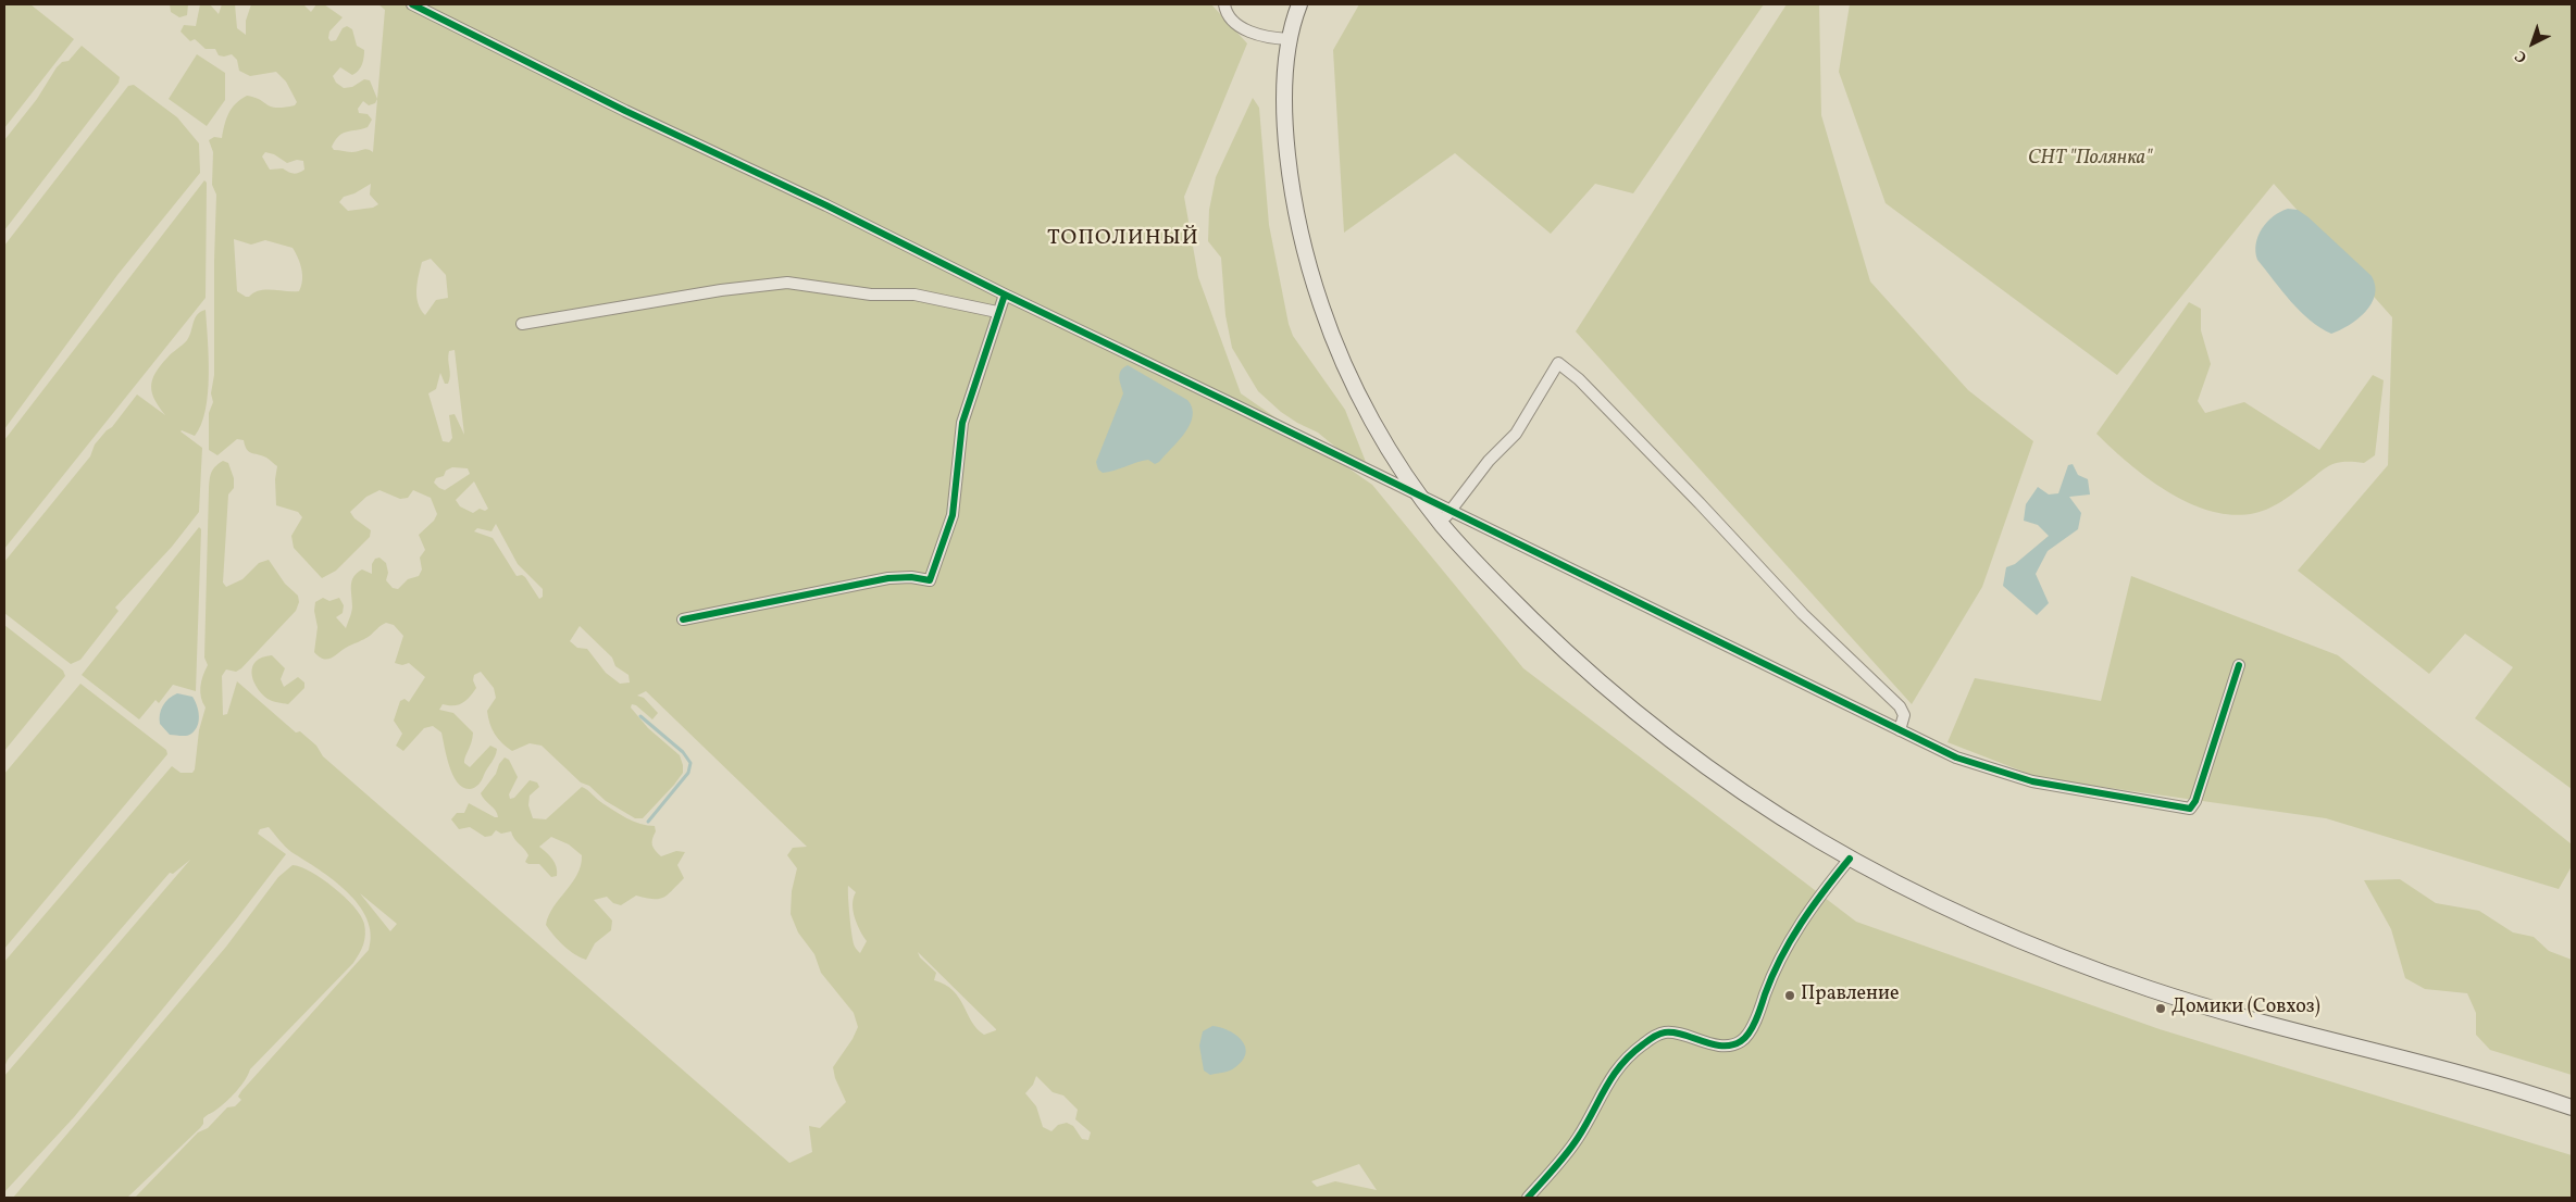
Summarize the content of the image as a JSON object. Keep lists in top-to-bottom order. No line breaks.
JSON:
{"districts":["ТОПОЛИНЫЙ"],"parks":["СНТ \"Полянка\""],"places":["Правление","Домики (Совхоз)"],"north":"bottom left"}
